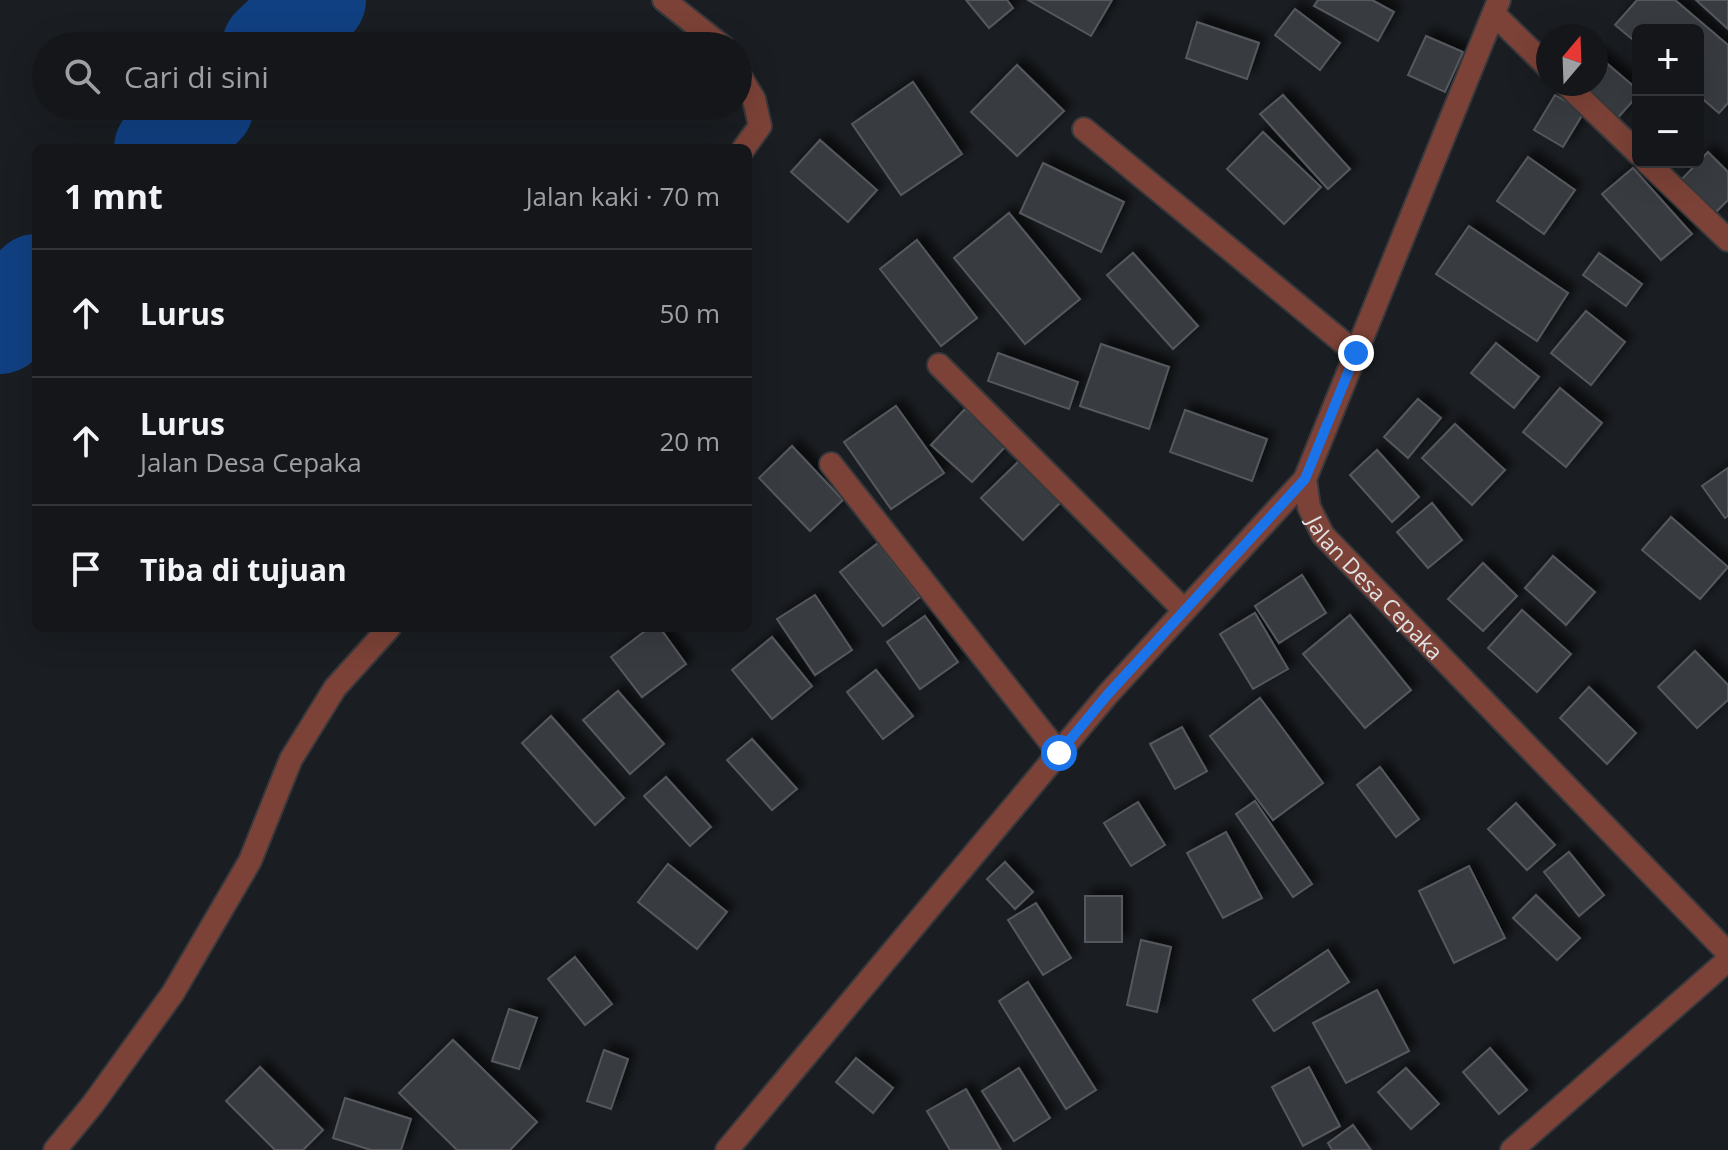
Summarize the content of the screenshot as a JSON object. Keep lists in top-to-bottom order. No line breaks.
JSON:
{"streets":{"street":["Jalan Desa Cepaka"]},"north":"top","page":{"map_buttons":["+","−"],"search":"Cari di sini","heading":["1 mnt","Jalan kaki · 70 m"],"list":[["Lurus","50 m"],["Lurus","Jalan Desa Cepaka","20 m"],"Tiba di tujuan"]}}
